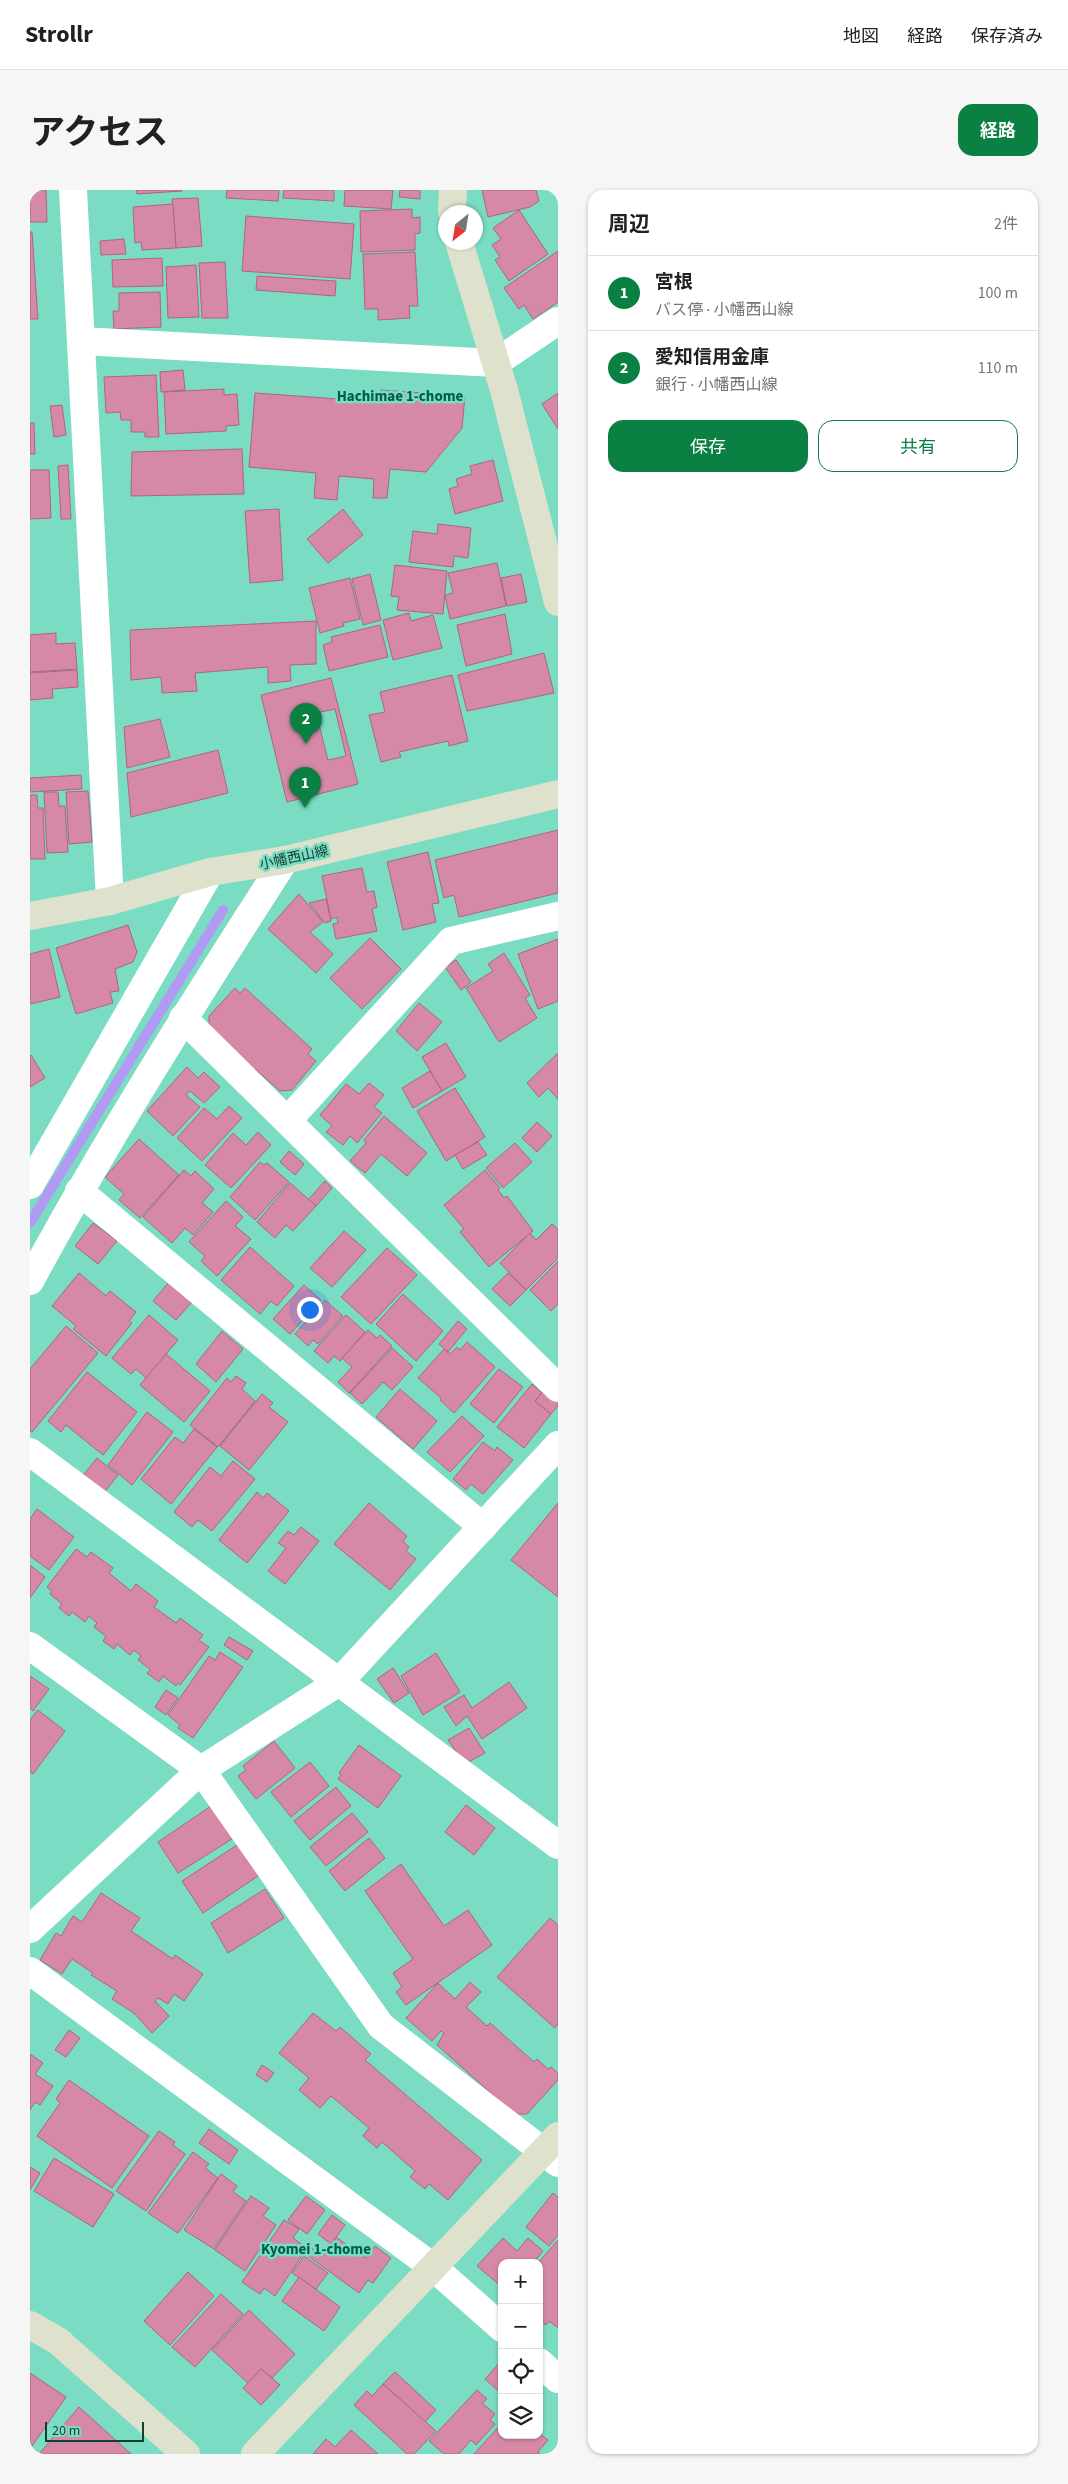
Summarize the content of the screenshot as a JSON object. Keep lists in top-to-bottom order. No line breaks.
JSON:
{"streets":{"street":["小幡西山線"]},"districts":["Hachimae 1-chome","Kyomei 1-chome"],"scale_bar":"20 m","north":"bottom left","page":{"header":"Strollr","nav":["地図","経路","保存済み"],"title":"アクセス","buttons":["経路",["保存","共有"]],"heading":["周辺","2件"],"list":[{"mark":"1","name":"宮根","note":"バス停 · 小幡西山線","value":"100 m"},{"mark":"2","name":"愛知信用金庫","note":"銀行 · 小幡西山線","value":"110 m"}],"pins":["2","1"],"map_buttons":["+","−"],"scale":"20 m"}}
